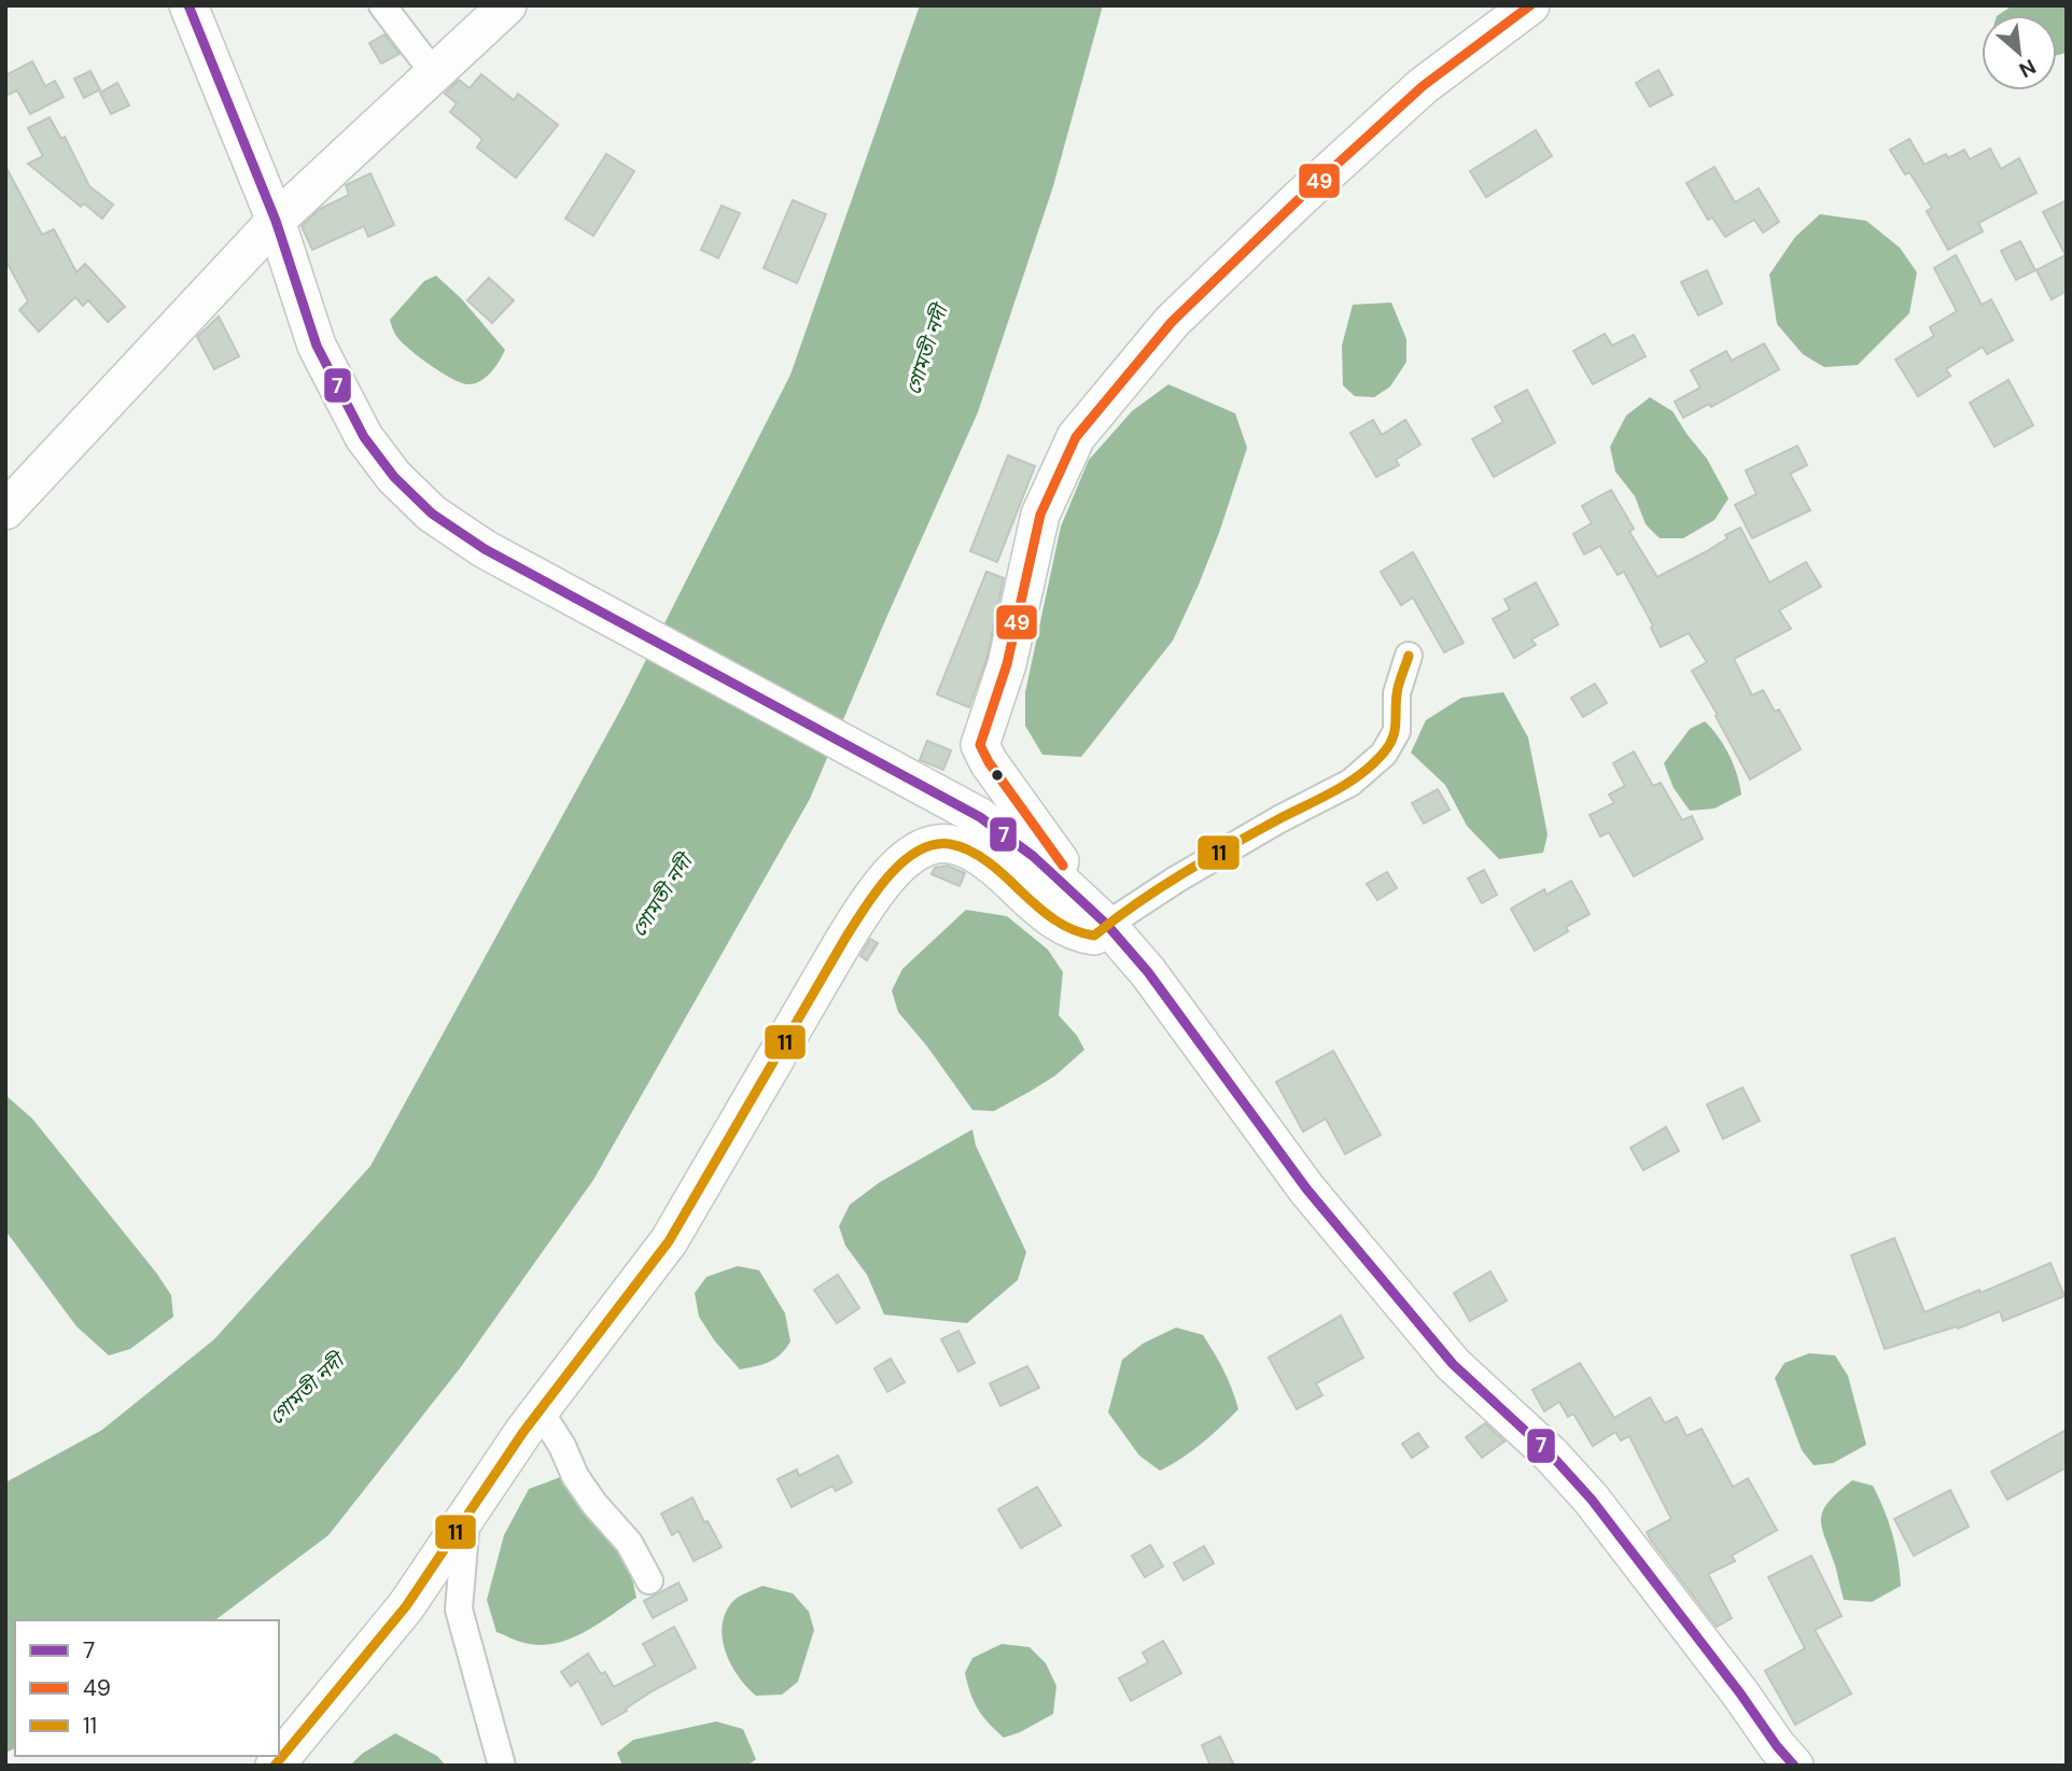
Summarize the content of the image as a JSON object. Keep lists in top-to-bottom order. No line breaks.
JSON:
{"water":["গোমতী নদী"],"lines":["transit line 7","transit line 49","transit line 11"],"legend":["7","49","11"],"north":"bottom right"}
